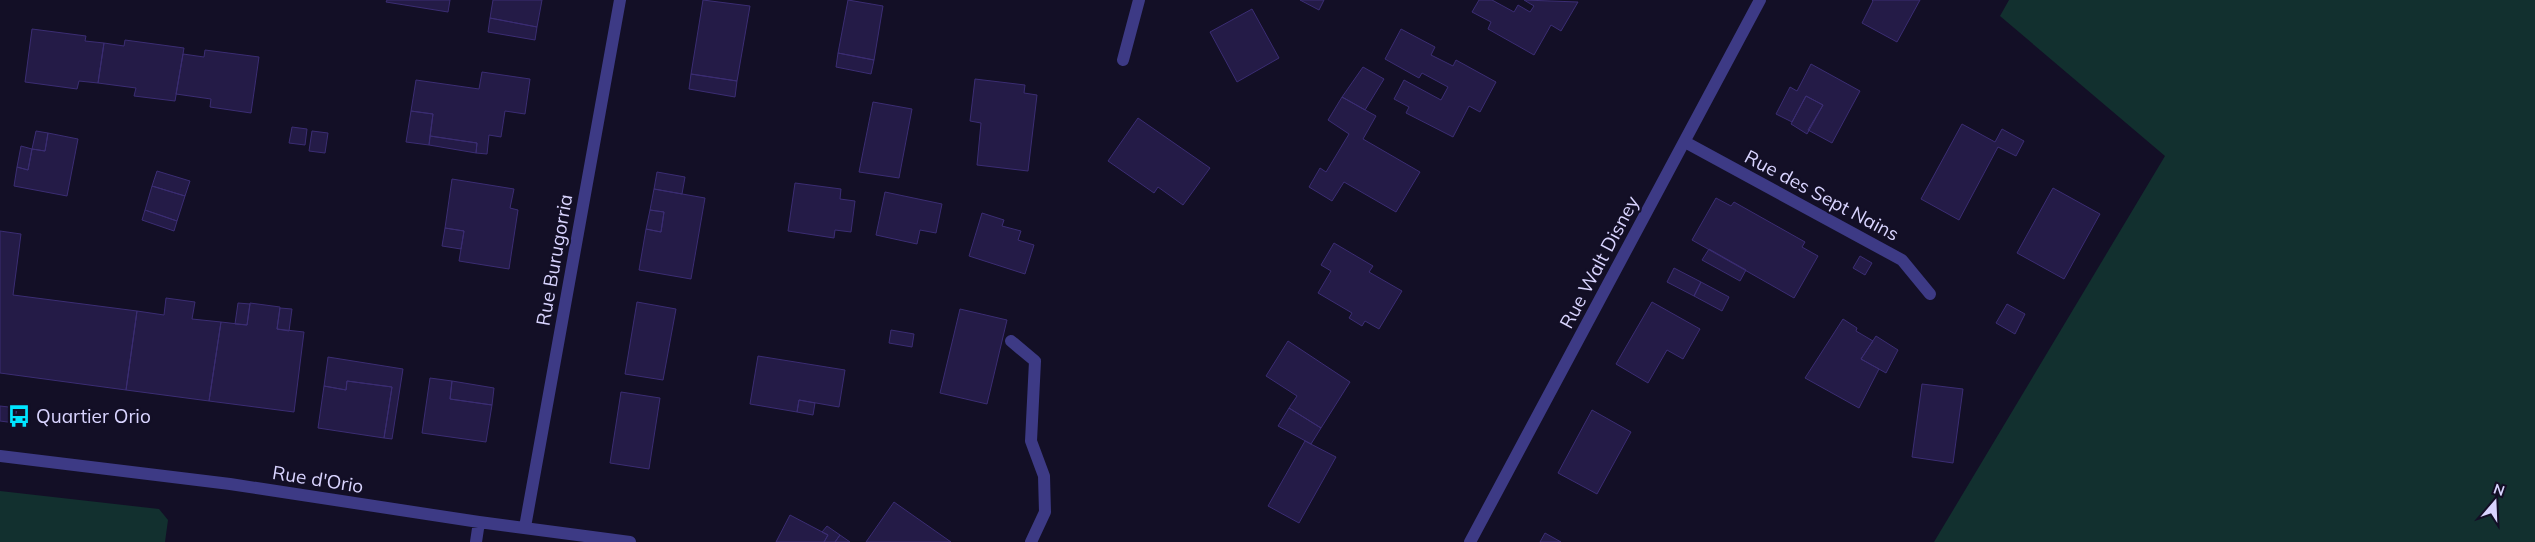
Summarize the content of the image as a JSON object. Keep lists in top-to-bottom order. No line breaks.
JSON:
{"streets":{"street":["Rue des Sept Nains","Rue Burugorria","Rue Walt Disney","Rue d'Orio"]},"crossings":[["Rue des Sept Nains","Rue Walt Disney"],["Rue Burugorria","Rue d'Orio"]],"places":{"bus stop":["Quartier Orio"]},"north":"top"}
